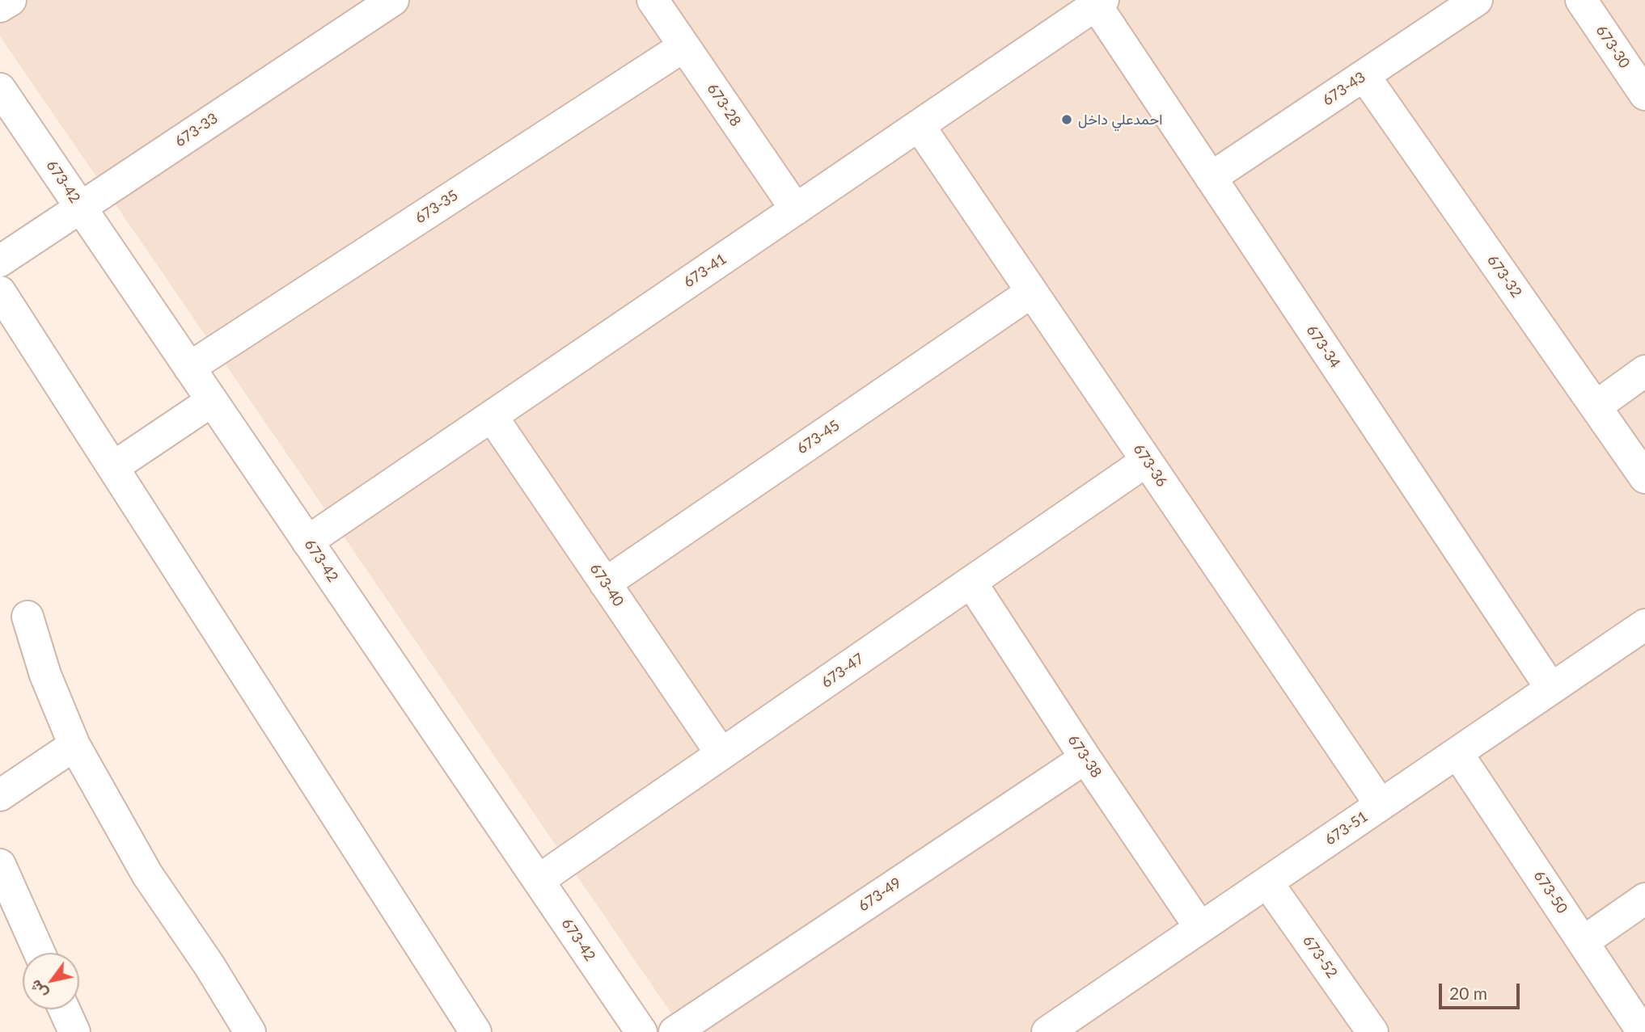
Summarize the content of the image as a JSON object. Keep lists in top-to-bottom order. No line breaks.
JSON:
{"streets":{"street":["673-30","673-43","673-28","673-33","673-42","673-35","673-41","673-32","673-34","673-45","673-36","673-40","673-47","673-38","673-51","673-50","673-49","673-52"]},"crossings":[["673-43","673-32"],["673-43","673-34"],["673-28","673-35"],["673-28","673-41"],["673-33","673-42"],["673-42","673-35"],["673-42","673-41"],["673-42","673-47"],["673-41","673-34"],["673-41","673-36"],["673-41","673-40"],["673-34","673-51"],["673-45","673-36"],["673-45","673-40"],["673-36","673-47"],["673-36","673-51"],["673-40","673-47"],["673-47","673-38"],["673-38","673-51"],["673-38","673-49"],["673-51","673-50"],["673-51","673-52"]],"places":["احمدعلي داخل"],"scale_bar":"20 m","north":"bottom left"}
